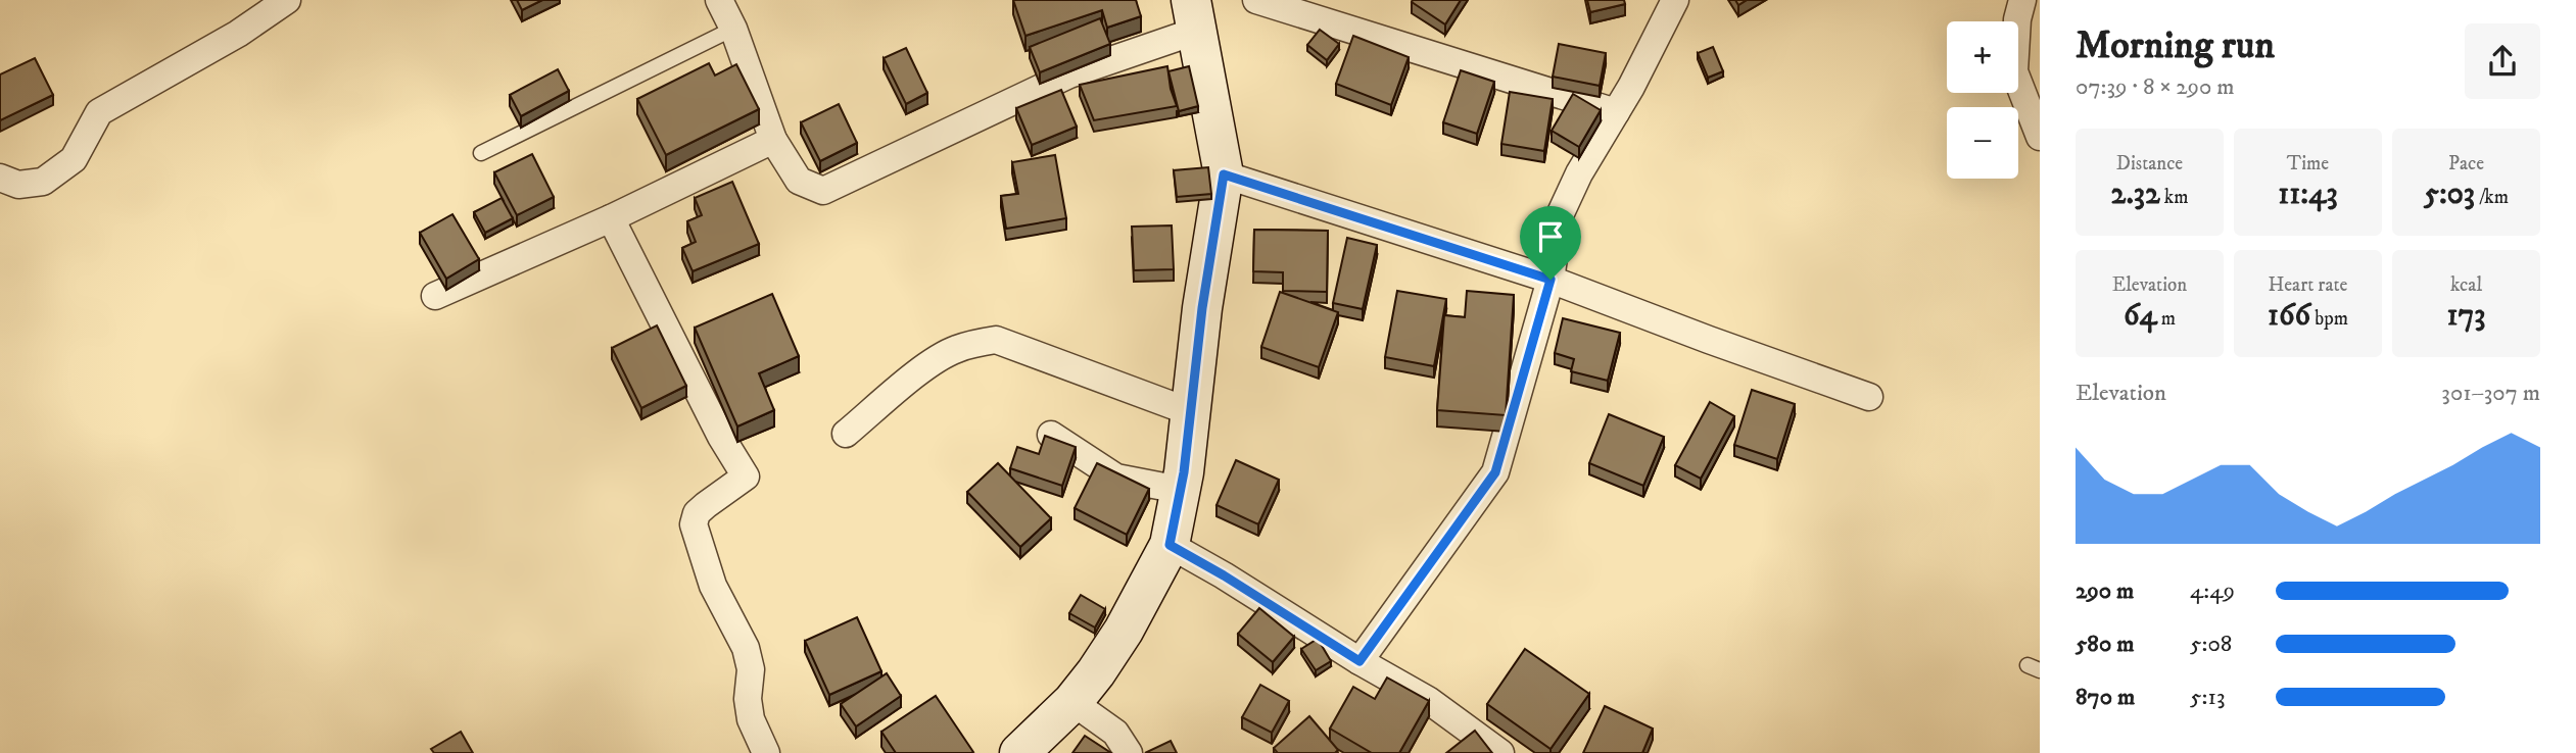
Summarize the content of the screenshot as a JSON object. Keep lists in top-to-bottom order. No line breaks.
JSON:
{"page":{"heading":["Morning run","07:39 · 8 × 290 m"],"map_buttons":["+","−"],"stats":[["Distance","2.32 km"],["Time","11:43"],["Pace","5:03 /km"],["Elevation","64 m"],["Heart rate","166 bpm"],["kcal","173"]],"chart":["Elevation","301–307 m"],"list":[{"name":"290 m","note":"4:49"},{"name":"580 m","note":"5:08"},{"name":"870 m","note":"5:13"}]}}
